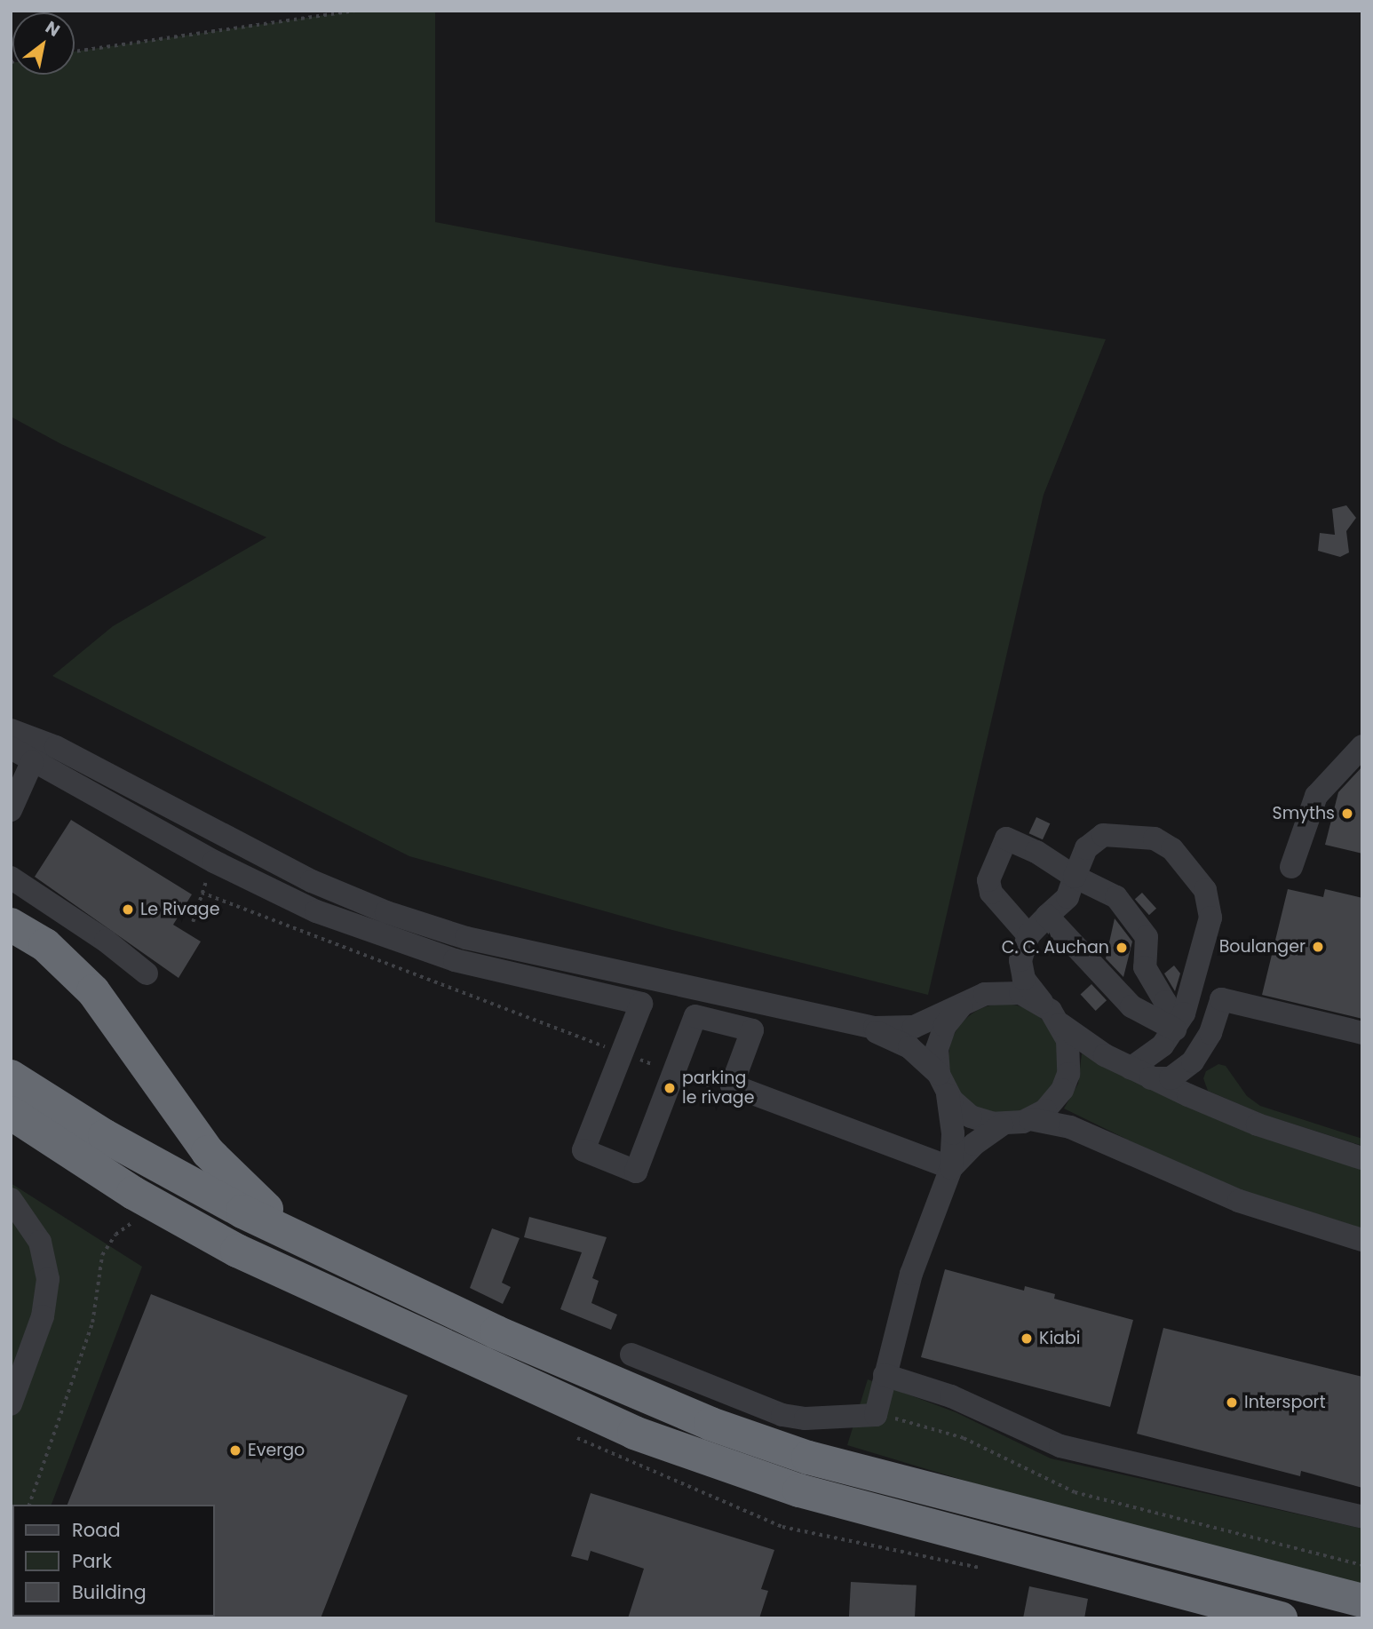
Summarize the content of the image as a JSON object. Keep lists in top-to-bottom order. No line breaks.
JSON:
{"places":["Smyths","Le Rivage","Boulanger","C. C. Auchan","parking le rivage","Kiabi","Intersport","Evergo"],"legend":["Road","Park","Building"],"north":"top right"}
